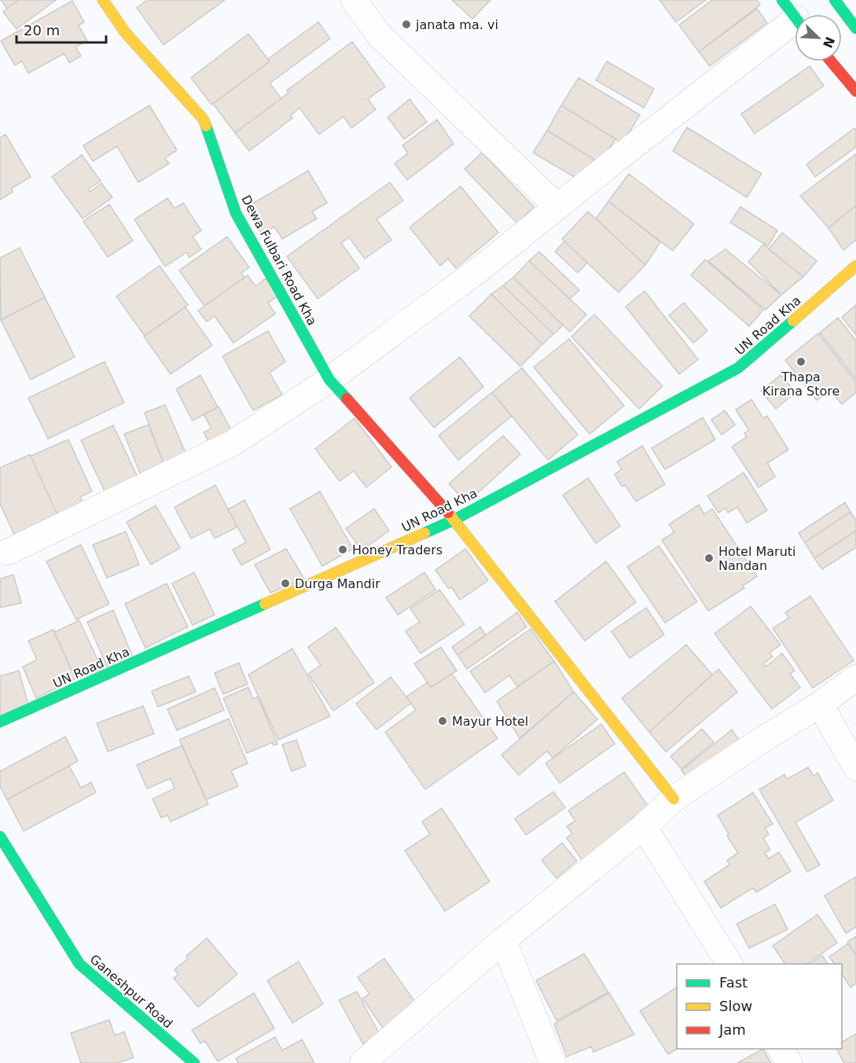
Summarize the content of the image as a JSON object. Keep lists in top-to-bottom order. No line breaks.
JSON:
{"streets":{"street":["Dewa Fulbari Road Kha","UN Road Kha","Ganeshpur Road"]},"crossings":[["Dewa Fulbari Road Kha","UN Road Kha"]],"places":["janata ma. vi","Thapa Kirana Store","Honey Traders","Hotel Maruti Nandan","Durga Mandir","Mayur Hotel"],"legend":["Fast","Slow","Jam"],"scale_bar":"20 m","north":"bottom right"}
